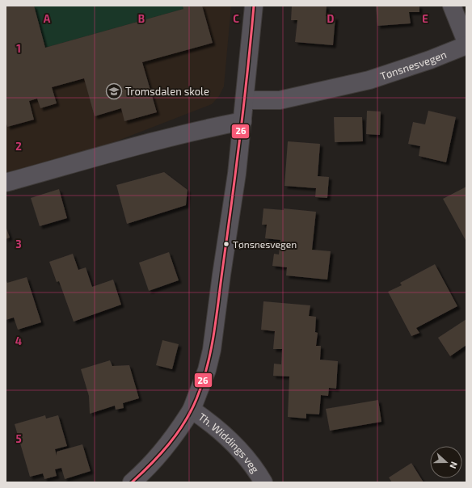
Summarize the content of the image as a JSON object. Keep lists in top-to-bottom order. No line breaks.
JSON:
{"streets":{"street":["Tønsnesvegen","Th. Widdings veg"]},"crossings":[["Tønsnesvegen","Th. Widdings veg"]],"places":{"school or university":["Tromsdalen skole"],"other":["Tønsnesvegen"]},"lines":["transit line 26"],"north":"right","grid":{"columns":["A","B","C","D","E"],"rows":["1","2","3","4","5"]}}
